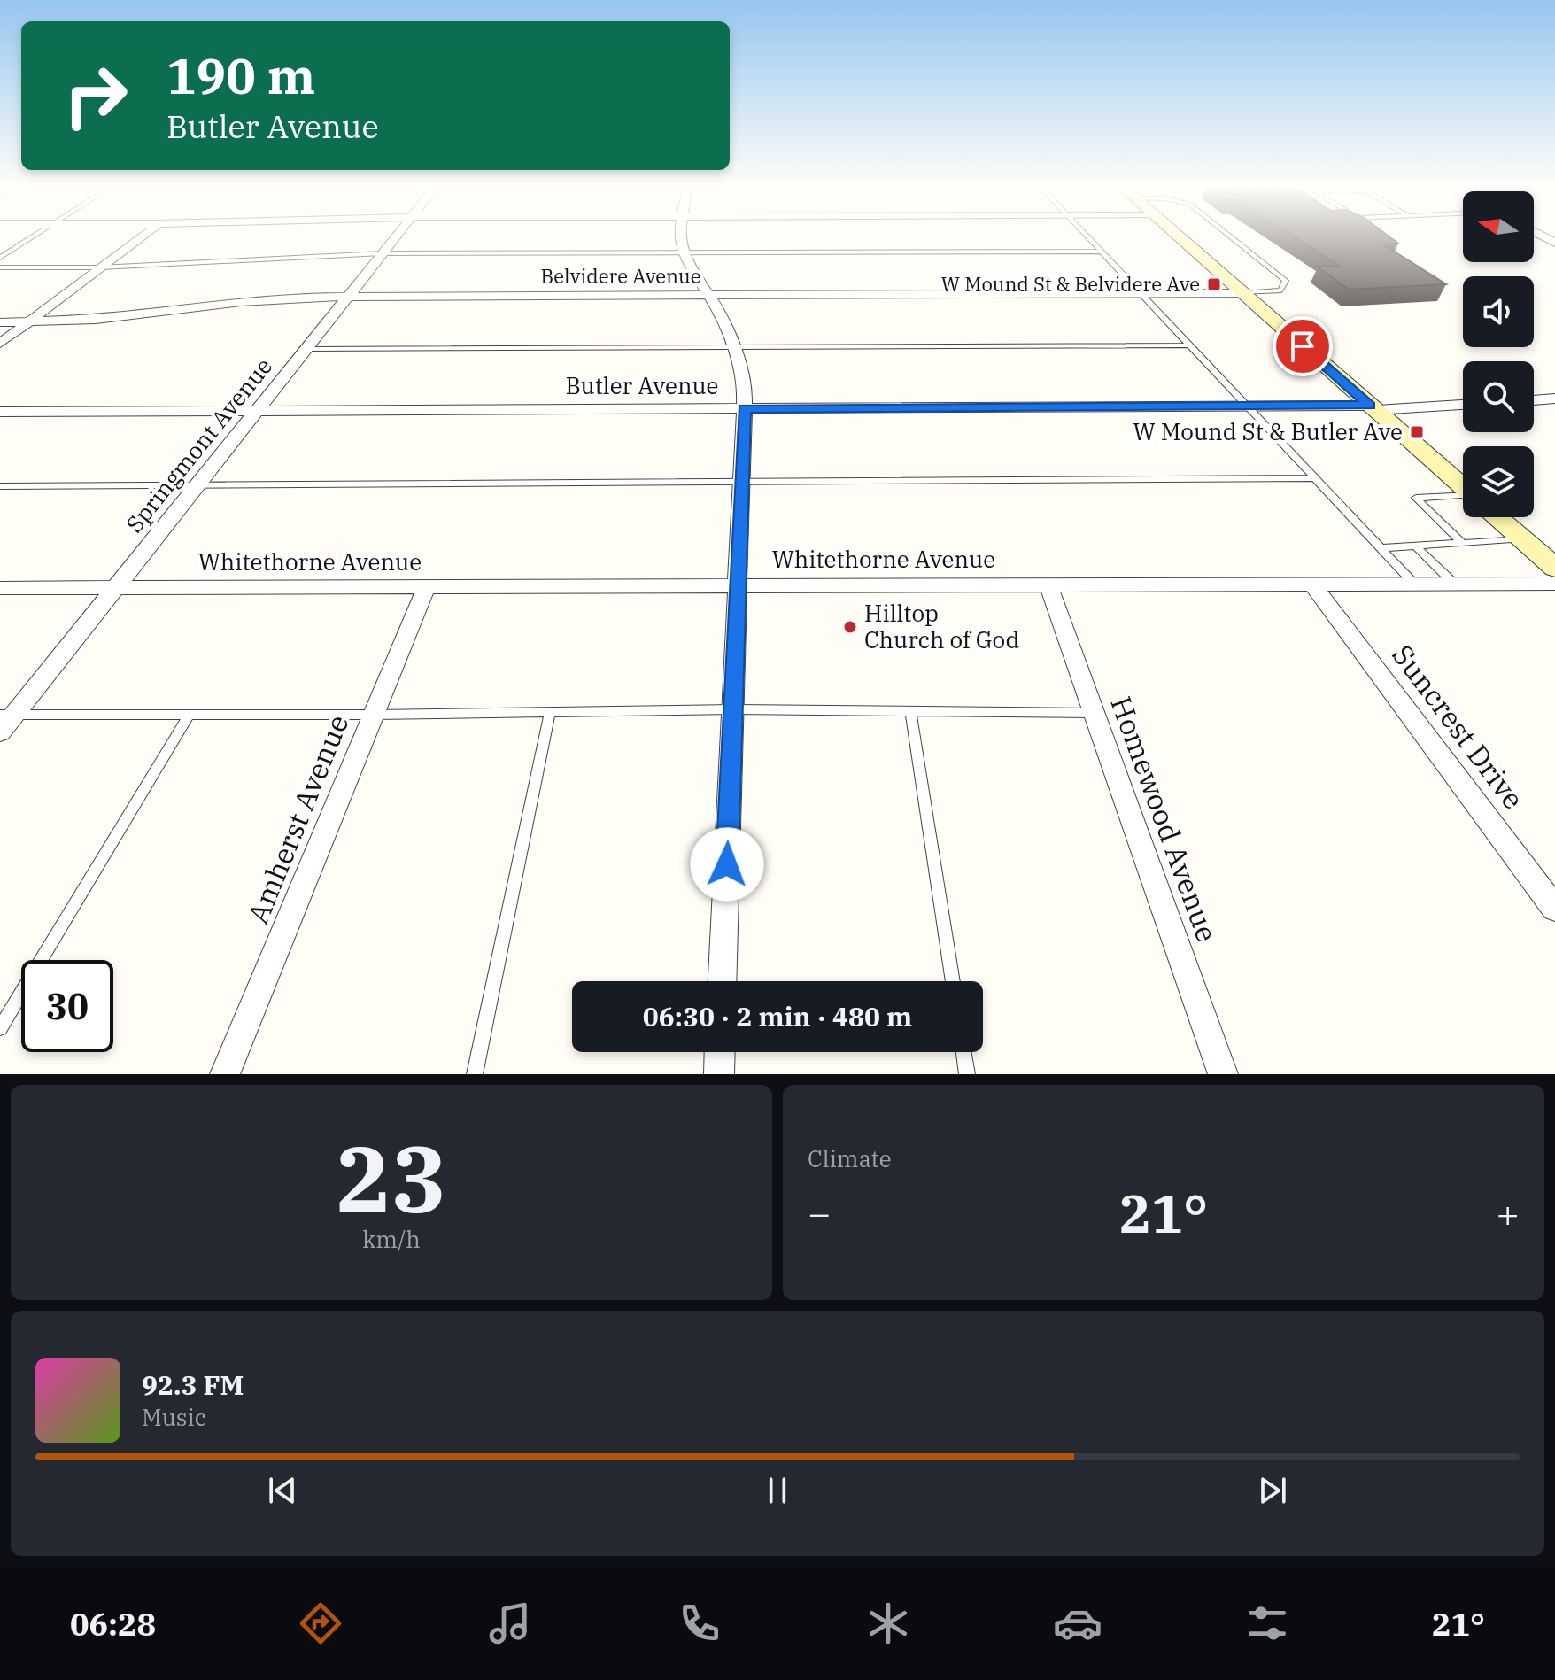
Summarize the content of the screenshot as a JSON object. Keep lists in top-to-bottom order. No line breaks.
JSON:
{"streets":{"street":["Belvidere Avenue","Butler Avenue","Springmont Avenue","Whitethorne Avenue","Suncrest Drive","Amherst Avenue","Homewood Avenue"]},"crossings":[["Belvidere Avenue","Springmont Avenue"],["Butler Avenue","Springmont Avenue"],["Springmont Avenue","Whitethorne Avenue"],["Whitethorne Avenue","Suncrest Drive"],["Whitethorne Avenue","Amherst Avenue"],["Whitethorne Avenue","Homewood Avenue"]],"places":{"transit":["W Mound St & Belvidere Ave","W Mound St & Butler Ave"],"other":["Hilltop Church of God"]},"north":"left","page":{"turn":["190 m","Butler Avenue"],"limit":"30","trip":"06:30 · 2 min · 480 m","tile":[["23","km/h"],"Climate"],"heat":["−","21°","+"],"song":["92.3 FM","Music"],"tabs":["06:28","21°"]}}
